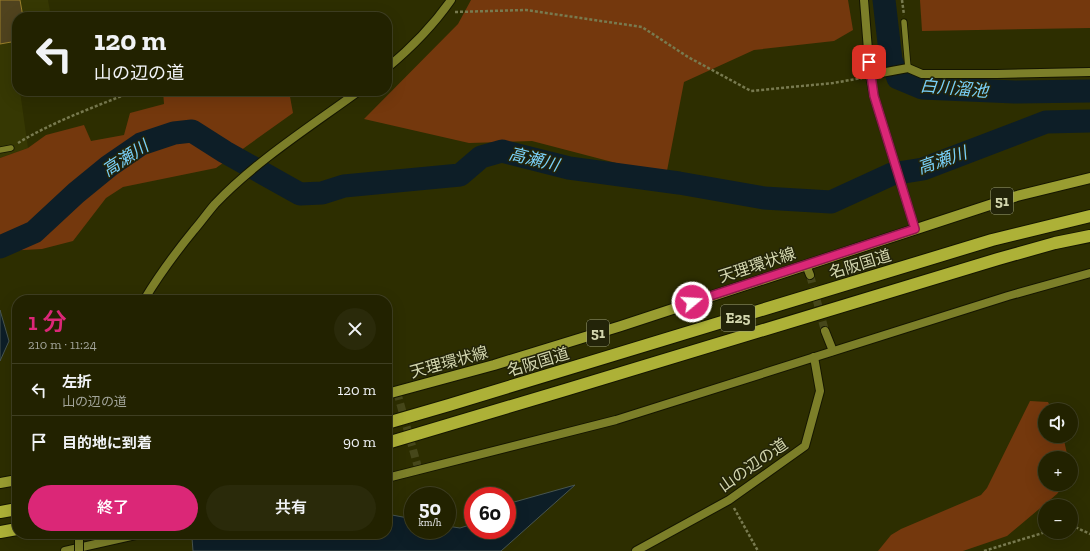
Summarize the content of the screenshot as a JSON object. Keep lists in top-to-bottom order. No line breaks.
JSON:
{"streets":{"highway":["名阪国道","E25"],"main road":["51","天理環状線"],"street":["山の辺の道"]},"water":["白川溜池","高瀬川"],"page":{"turn":["120 m","山の辺の道"],"heading":["1 分","210 m · 11:24"],"list":[{"name":"左折","note":"山の辺の道","value":"120 m"},{"name":"目的地に到着","value":"90 m"}],"map_buttons":["+","−"],"buttons":["終了","共有"],"speed":"50 km/h","limit":"60"}}
